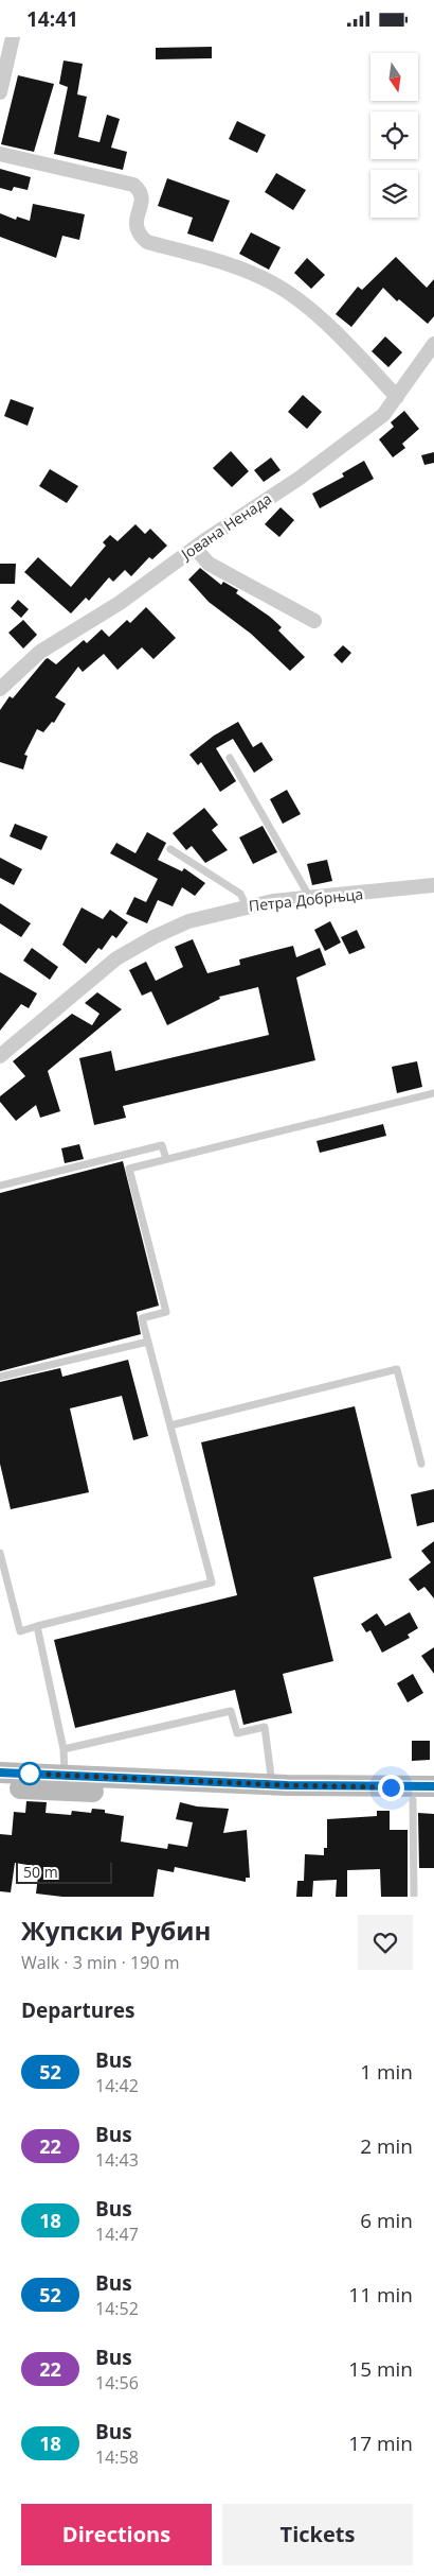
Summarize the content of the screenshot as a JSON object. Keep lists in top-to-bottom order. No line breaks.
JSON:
{"streets":{"street":["Јована Ненада","Петра Добрњца"]},"lines":["bus line 52"],"scale_bar":"50 m","north":"bottom","page":{"status":"14:41","scale":"50 m","heading":[["Жупски Рубин","Walk · 3 min · 190 m"],"Departures"],"list":[{"mark":"52","name":"Bus","note":"14:42","value":"1 min"},{"mark":"22","name":"Bus","note":"14:43","value":"2 min"},{"mark":"18","name":"Bus","note":"14:47","value":"6 min"},{"mark":"52","name":"Bus","note":"14:52","value":"11 min"},{"mark":"22","name":"Bus","note":"14:56","value":"15 min"},{"mark":"18","name":"Bus","note":"14:58","value":"17 min"}],"buttons":["Directions","Tickets"]}}
